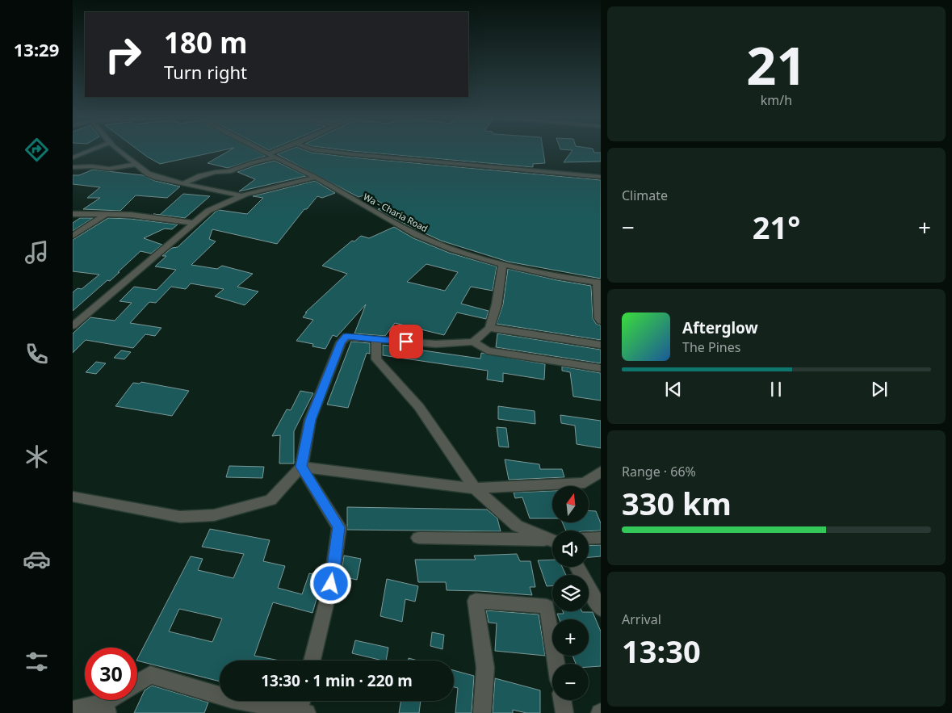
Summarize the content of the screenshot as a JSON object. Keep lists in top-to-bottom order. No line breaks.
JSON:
{"streets":{"street":["Wa - Charia Road"]},"north":"top","page":{"tabs":"13:29","tile":[["21","km/h"],"Climate",["Range · 66%","330 km"],["Arrival","13:30"]],"turn":["180 m","Turn right"],"heat":["−","21°","+"],"song":["Afterglow","The Pines"],"map_buttons":["+","−"],"limit":"30","trip":"13:30 · 1 min · 220 m"}}
